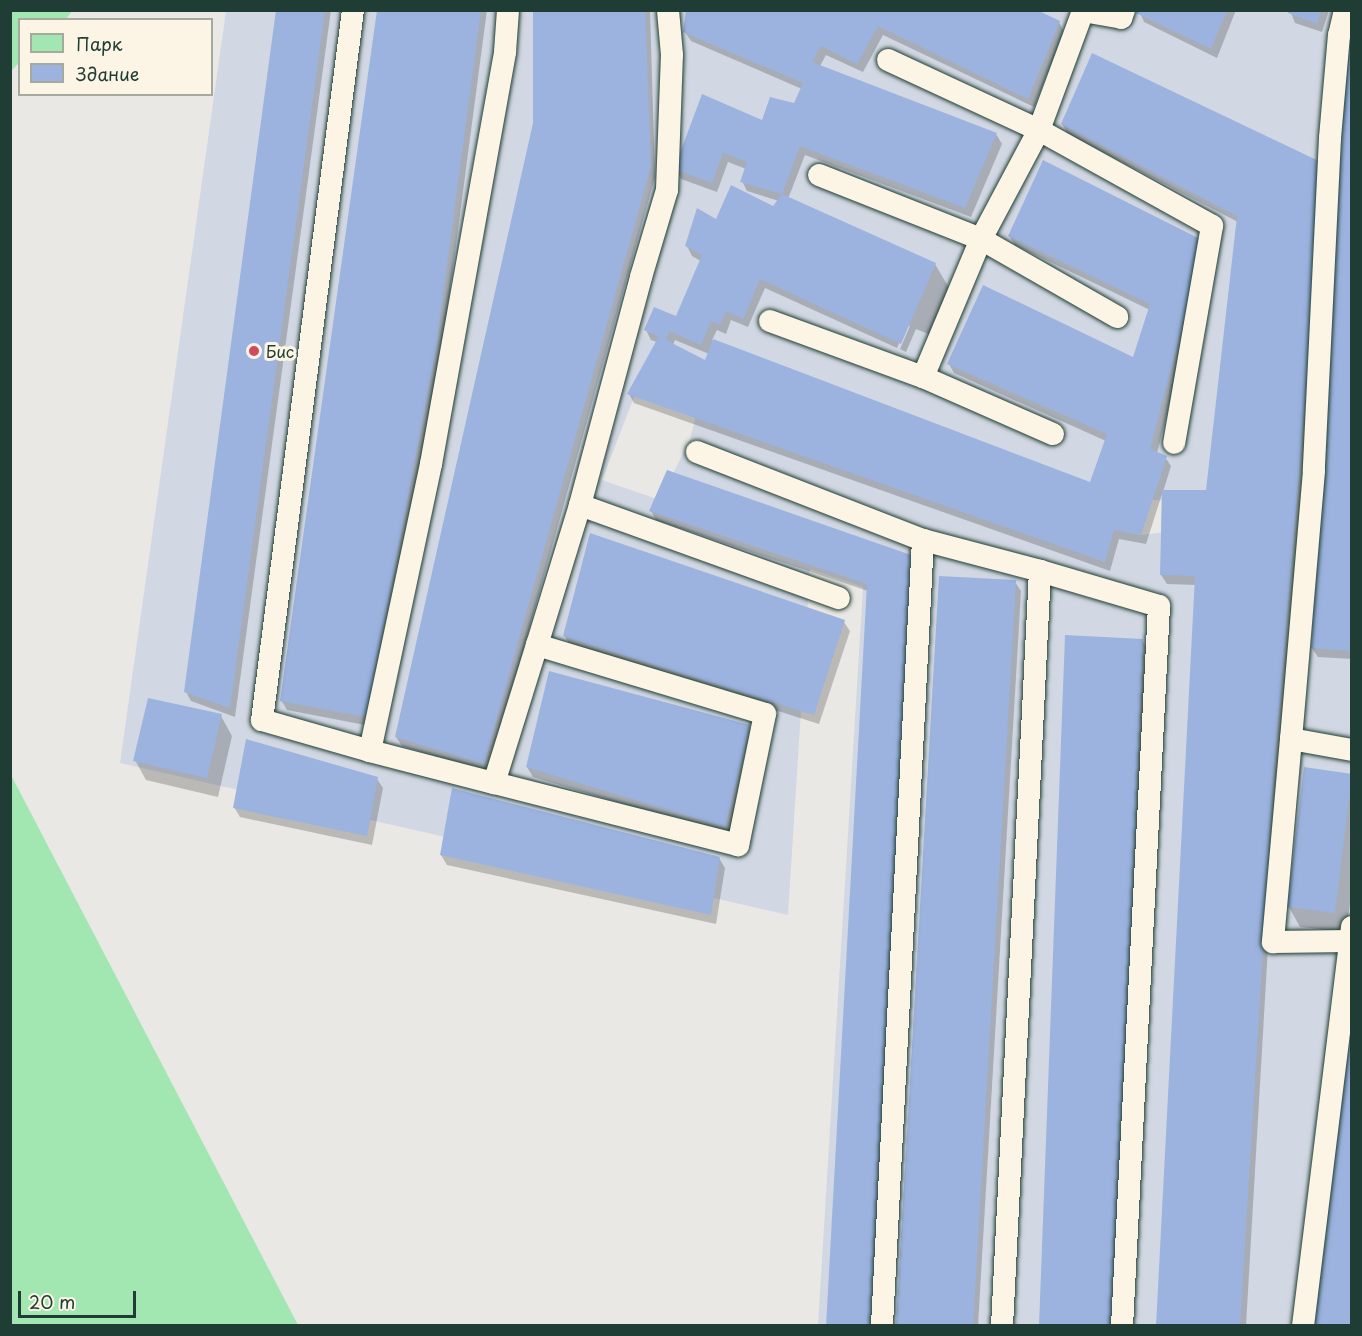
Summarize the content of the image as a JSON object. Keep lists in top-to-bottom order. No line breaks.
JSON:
{"places":["Бис"],"legend":["Парк","Здание"],"scale_bar":"20 m"}
